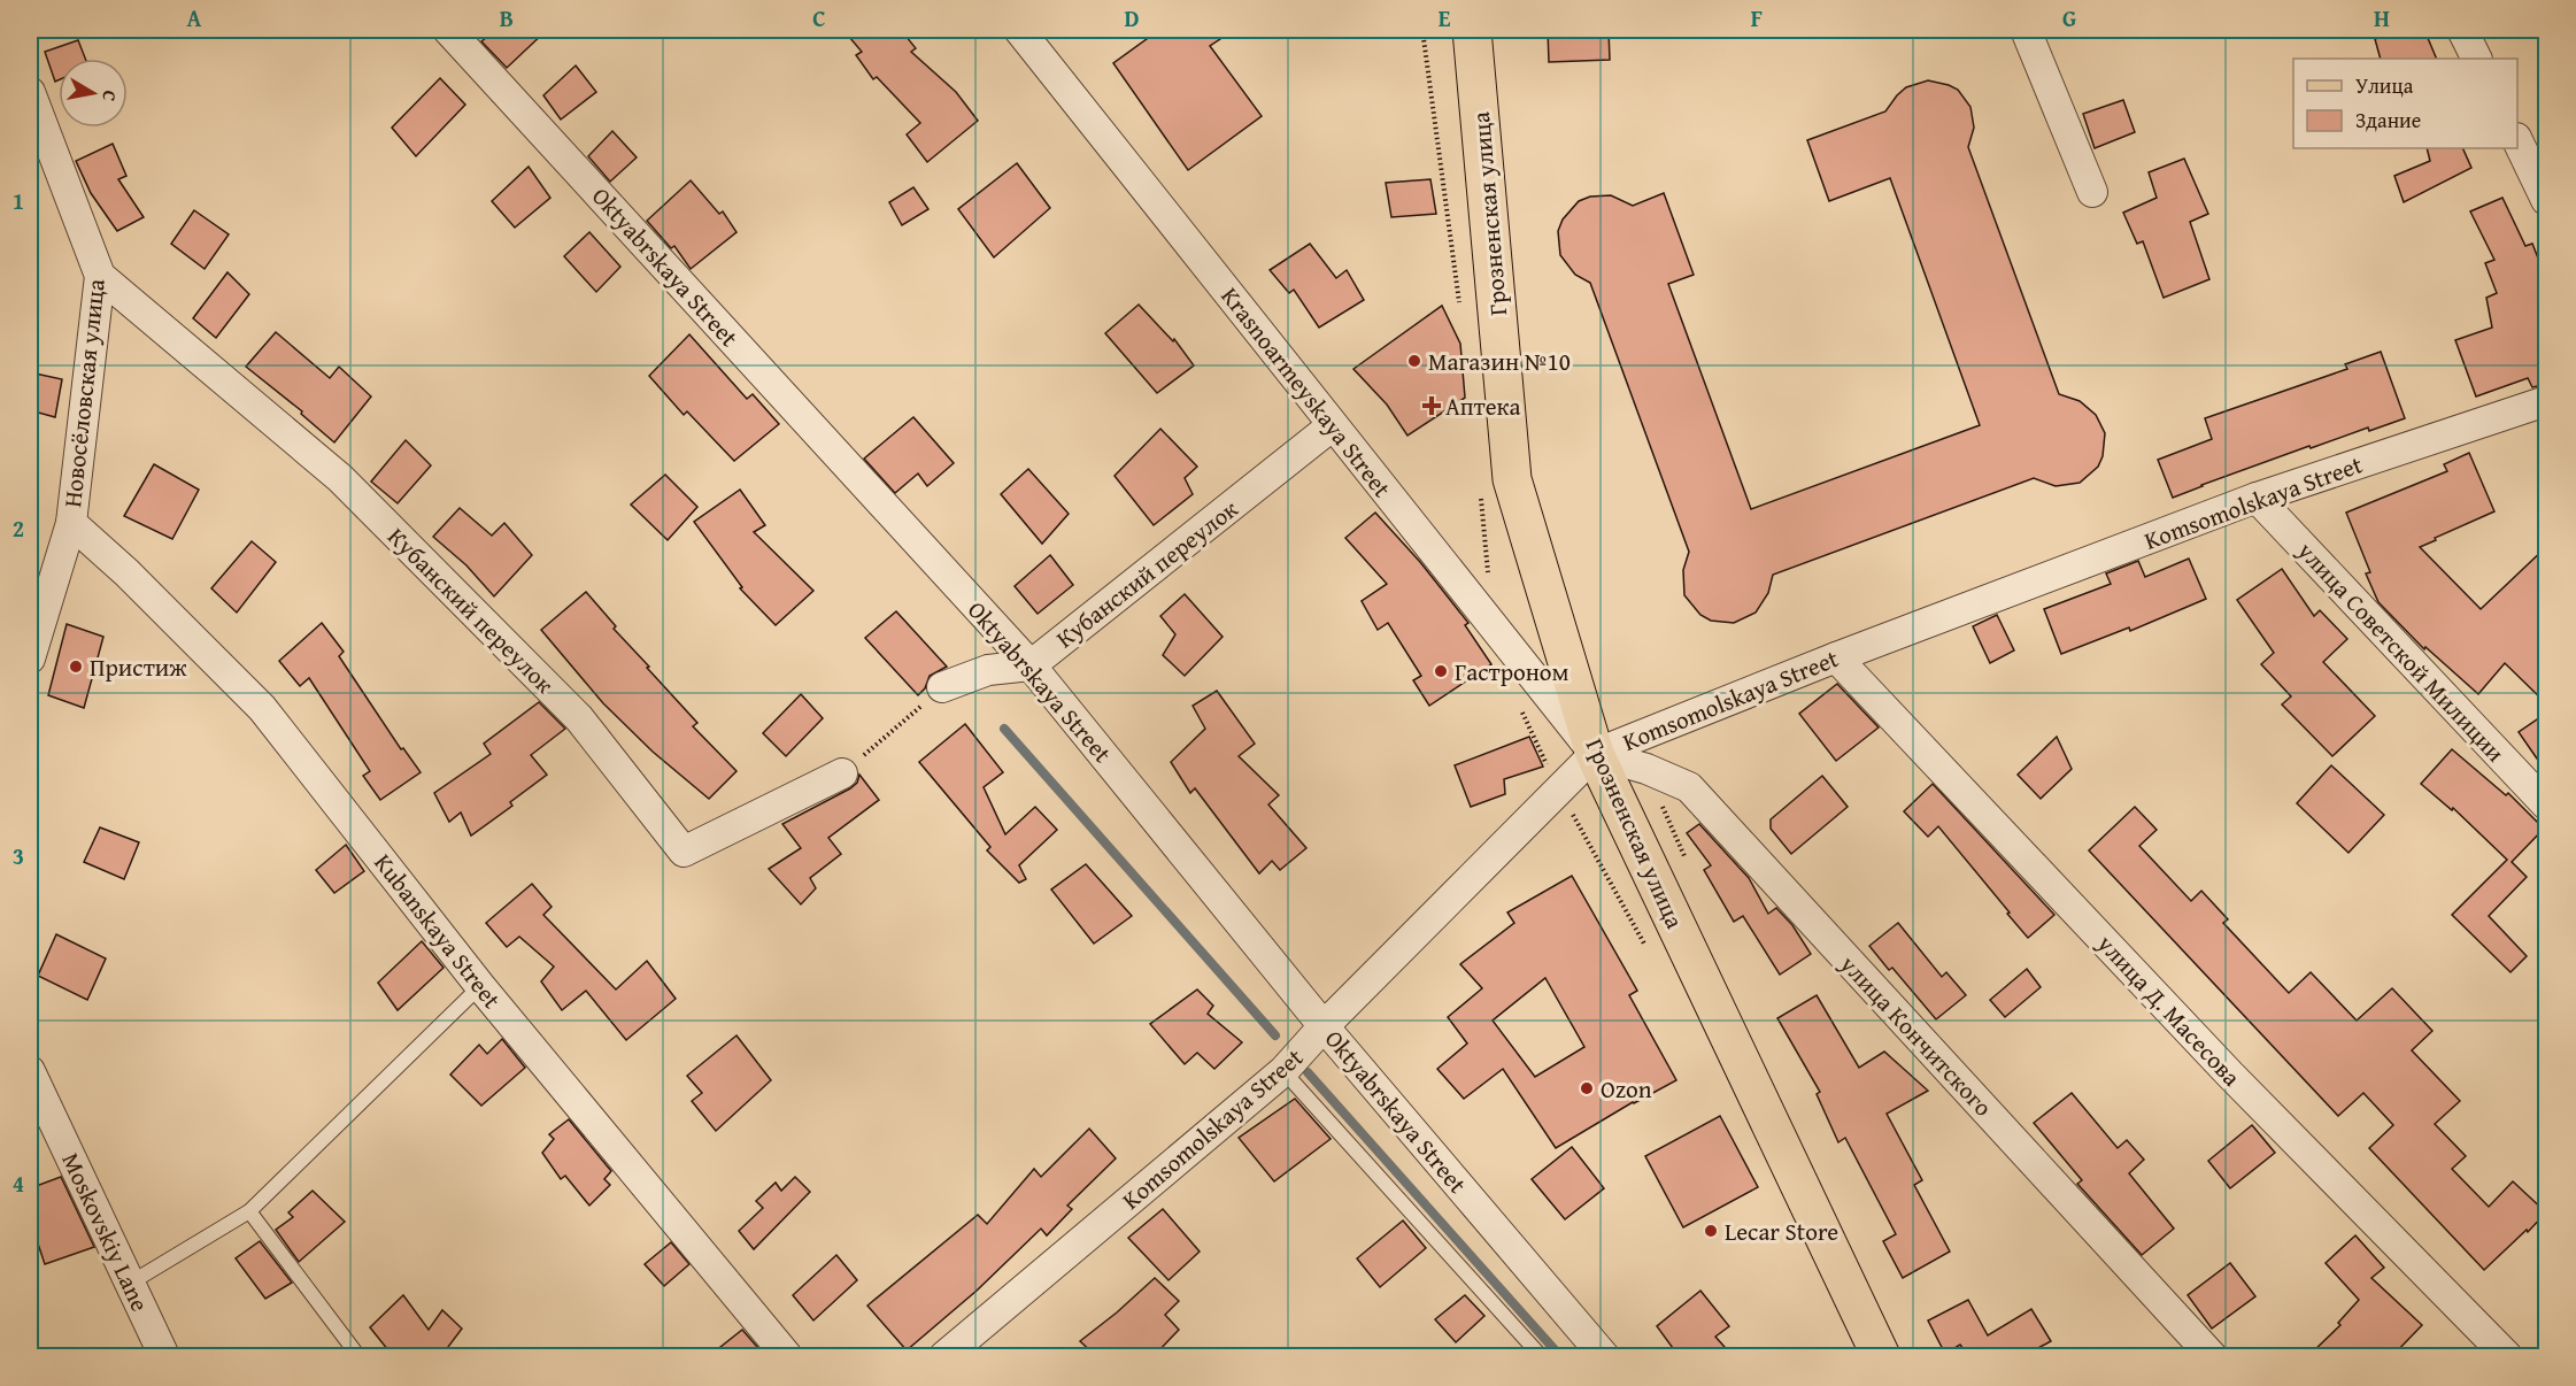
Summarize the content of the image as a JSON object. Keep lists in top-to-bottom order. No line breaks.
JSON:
{"streets":{"main road":["Грозненская улица"],"street":["Oktyabrskaya Street","Krasnoarmeyskaya Street","Новосёловская улица","Komsomolskaya Street","Кубанский переулок","улица Советской Милиции","Kubanskaya Street","улица Д. Масесова","улица Кончитского","Moskovskiy Lane"]},"crossings":[["Грозненская улица","Krasnoarmeyskaya Street"],["Грозненская улица","Komsomolskaya Street"],["Грозненская улица","улица Кончитского"],["Oktyabrskaya Street","Komsomolskaya Street"],["Oktyabrskaya Street","Кубанский переулок"],["Krasnoarmeyskaya Street","Komsomolskaya Street"],["Krasnoarmeyskaya Street","Кубанский переулок"],["Krasnoarmeyskaya Street","улица Кончитского"],["Новосёловская улица","Кубанский переулок"],["Новосёловская улица","Kubanskaya Street"],["Komsomolskaya Street","улица Советской Милиции"],["Komsomolskaya Street","улица Д. Масесова"],["Komsomolskaya Street","улица Кончитского"]],"places":{"other":["Магазин №10","Пристиж","Гастроном","Ozon","Lecar Store"],"health":["Аптека"]},"legend":["Улица","Здание"],"north":"right","grid":{"columns":["A","B","C","D","E","F","G","H"],"rows":["1","2","3","4"]}}
